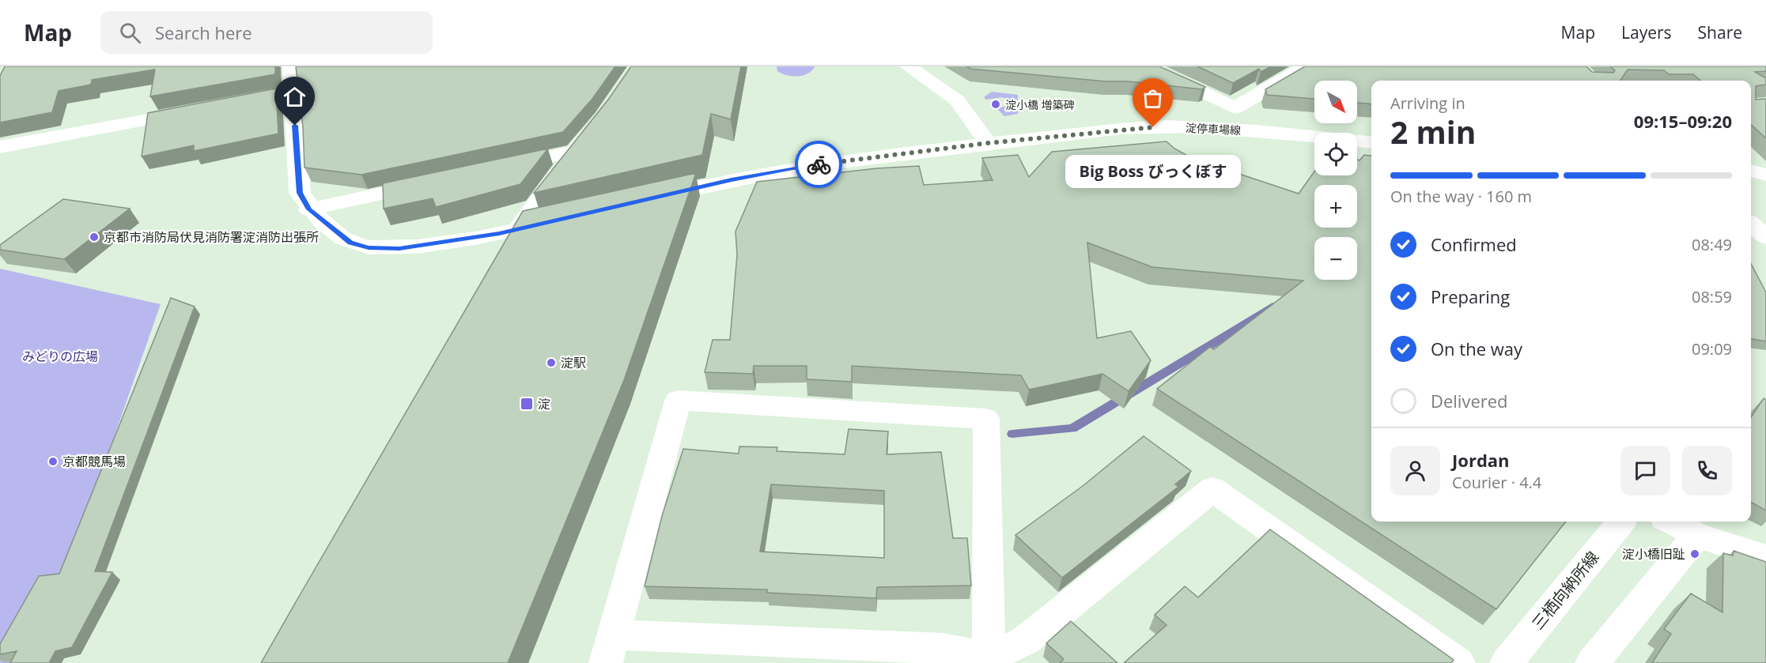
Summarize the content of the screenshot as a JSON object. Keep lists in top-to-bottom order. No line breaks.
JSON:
{"streets":{"street":["淀停車場線","三栖向納所線"]},"parks":["みどりの広場"],"places":{"other":["淀小橋 増築碑","Big Boss びっくぼす","京都市消防局伏見消防署淀消防出張所","淀駅","京都競馬場","淀小橋旧趾"],"transit":["淀"]},"north":"bottom right","page":{"header":"Map","search":"Search here","nav":["Map","Layers","Share"],"map_buttons":["+","−"],"heading":["2 min","Arriving in","09:15–09:20"],"panel":["Jordan","Courier · 4.4"],"bubble":"Big Boss びっくぼす","bar":"On the way · 160 m","list":[["Confirmed","08:49"],["Preparing","08:59"],["On the way","09:09"],"Delivered"]}}
